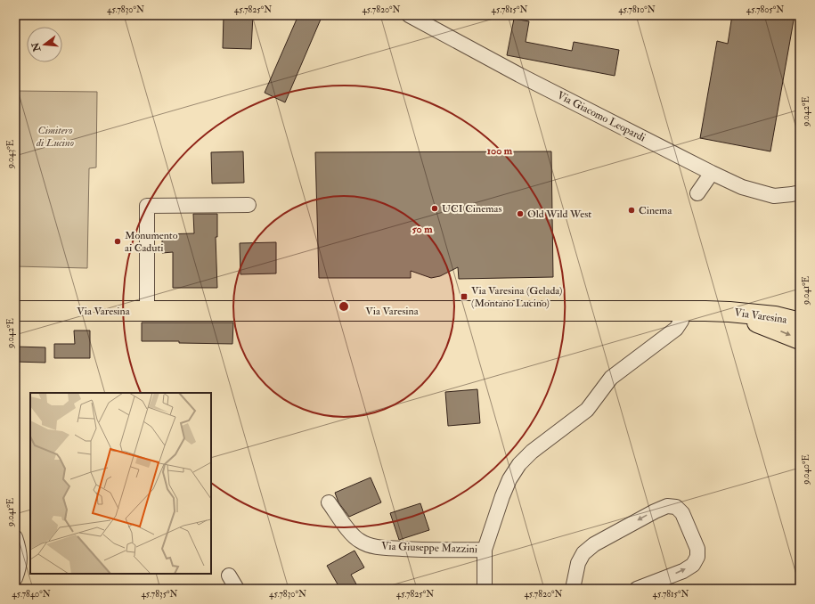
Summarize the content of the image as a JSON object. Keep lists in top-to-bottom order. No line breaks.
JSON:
{"streets":{"main road":["Via Varesina"],"street":["Via Giacomo Leopardi","Via Giuseppe Mazzini"]},"crossings":[["Via Varesina","Via Giuseppe Mazzini"]],"parks":["Cimitero di Lucino"],"places":{"other":["UCI Cinemas","Cinema","Old Wild West","Monumento ai Caduti"],"transit":["Via Varesina (Gelada) (Montano Lucino)"]},"north":"left","coordinates":["45.7830°N","45.7825°N","45.7820°N","45.7815°N","45.7810°N","45.7805°N","9.042°E","9.043°E","9.041°E","9.040°E","45.7840°N","45.7835°N"],"rings":["100 m","50 m"]}
